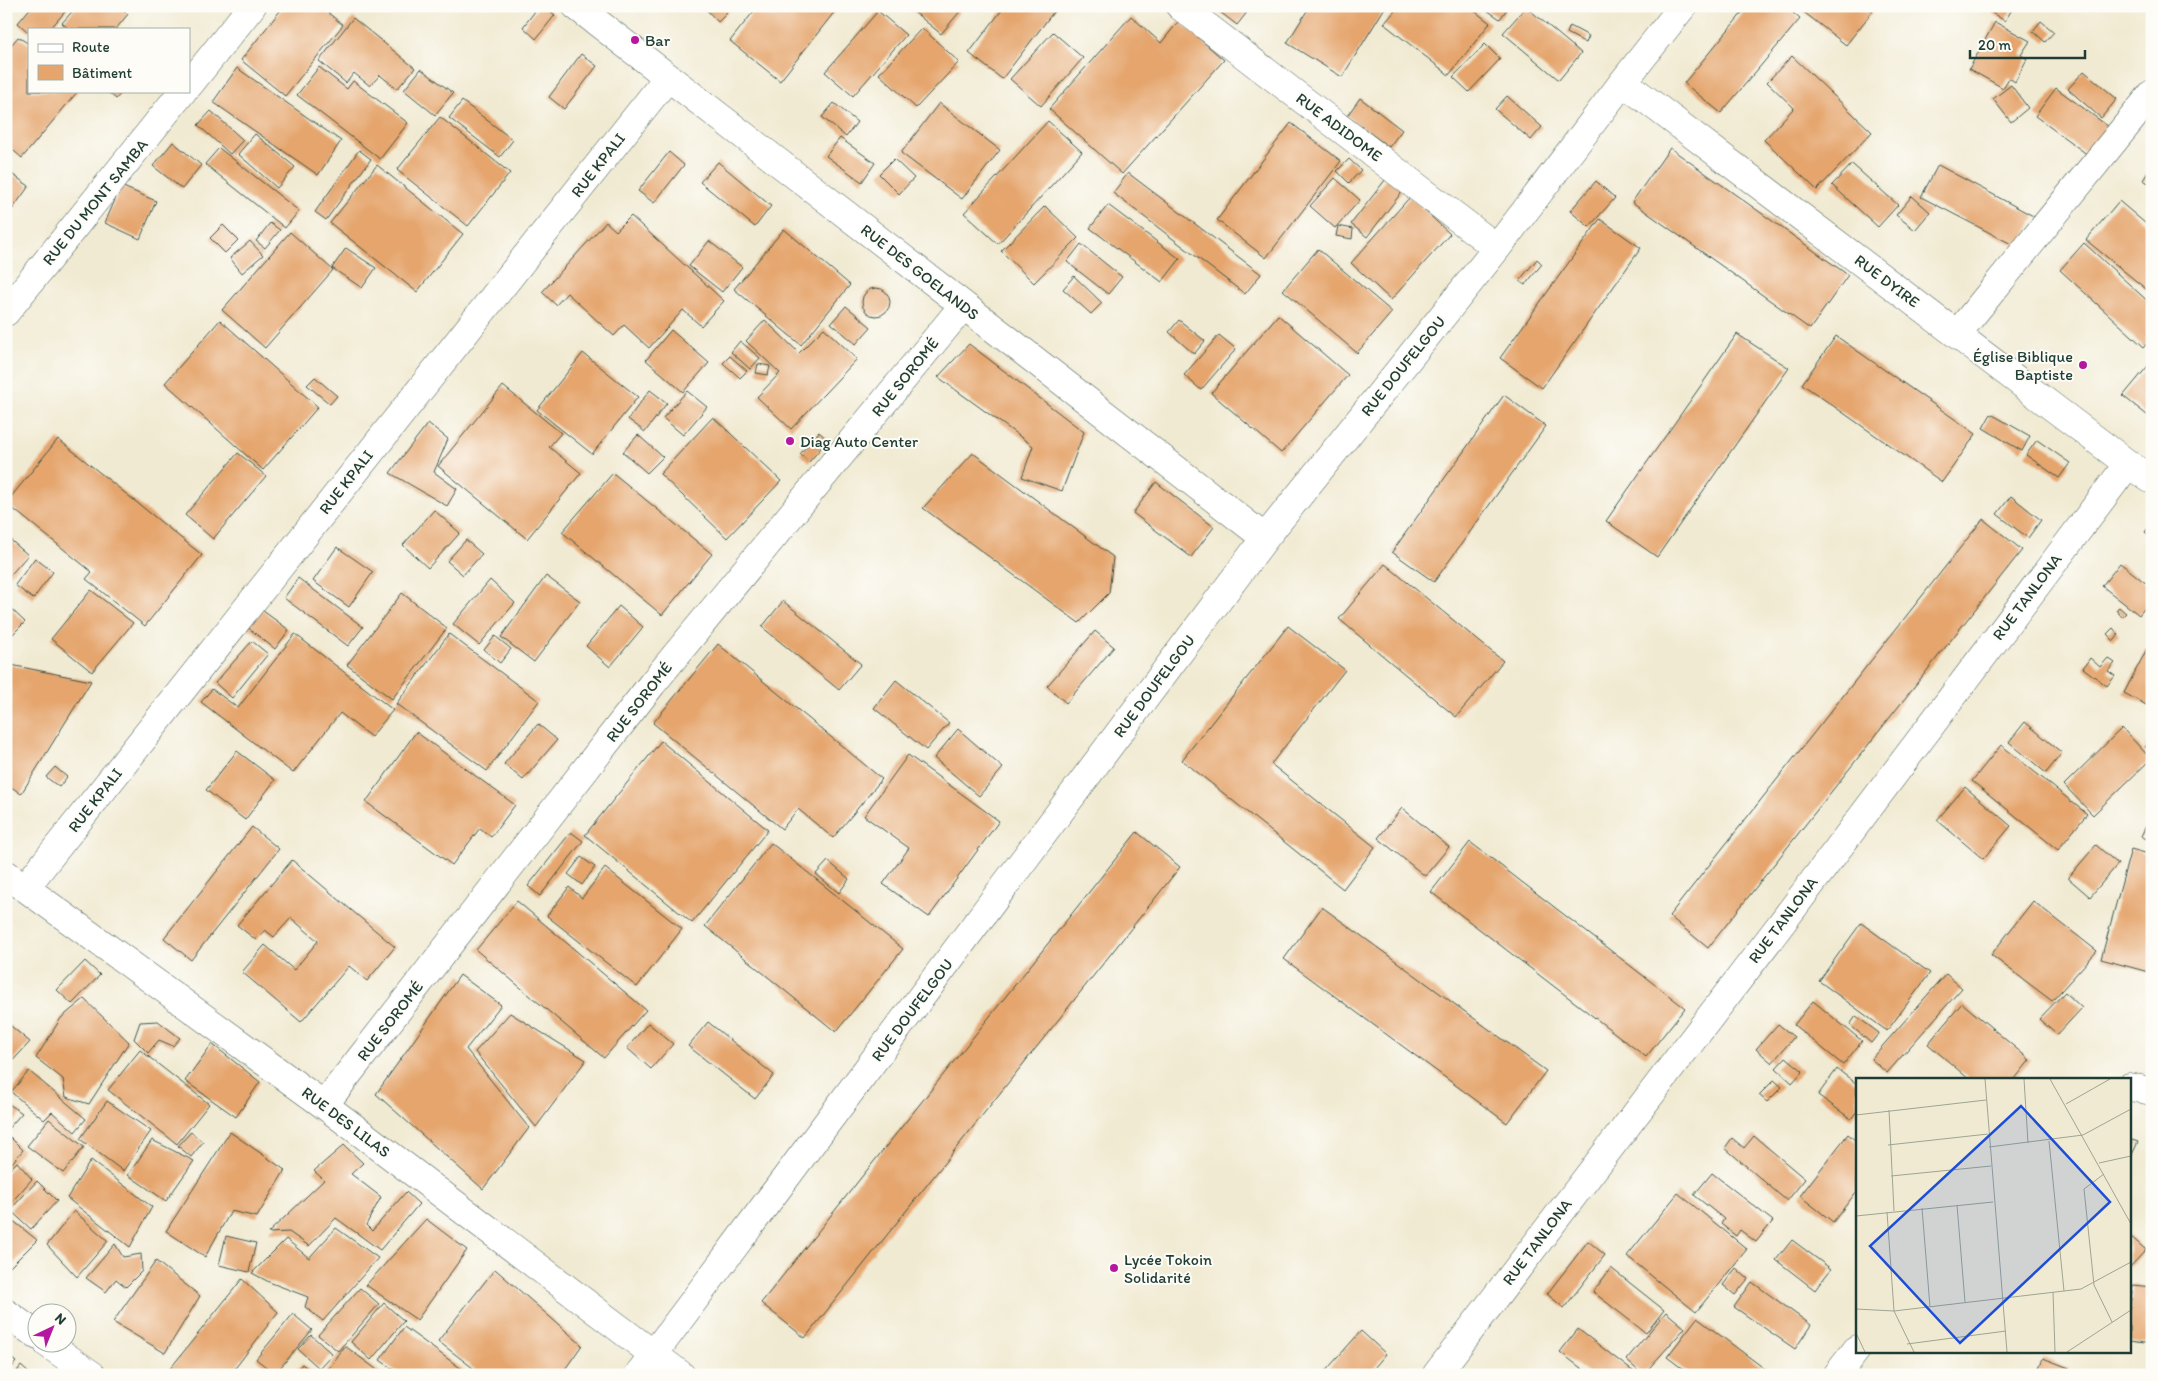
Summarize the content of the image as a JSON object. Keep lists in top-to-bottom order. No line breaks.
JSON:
{"streets":{"street":["RUE ADIDOME","RUE KPALI","RUE DU MONT SAMBA","RUE DES GOELANDS","RUE DYIRE","RUE DOUFELGOU","RUE SOROMÉ","RUE TANLONA","RUE DES LILAS"]},"crossings":[["RUE ADIDOME","RUE DOUFELGOU"],["RUE KPALI","RUE DES GOELANDS"],["RUE KPALI","RUE DES LILAS"],["RUE DES GOELANDS","RUE DOUFELGOU"],["RUE DES GOELANDS","RUE SOROMÉ"],["RUE DYIRE","RUE DOUFELGOU"],["RUE DYIRE","RUE TANLONA"],["RUE DOUFELGOU","RUE DES LILAS"],["RUE SOROMÉ","RUE DES LILAS"]],"places":["Bar","Église Biblique Baptiste","Diag Auto Center","Lycée Tokoin Solidarité"],"legend":["Route","Bâtiment"],"scale_bar":"20 m","north":"top right"}
